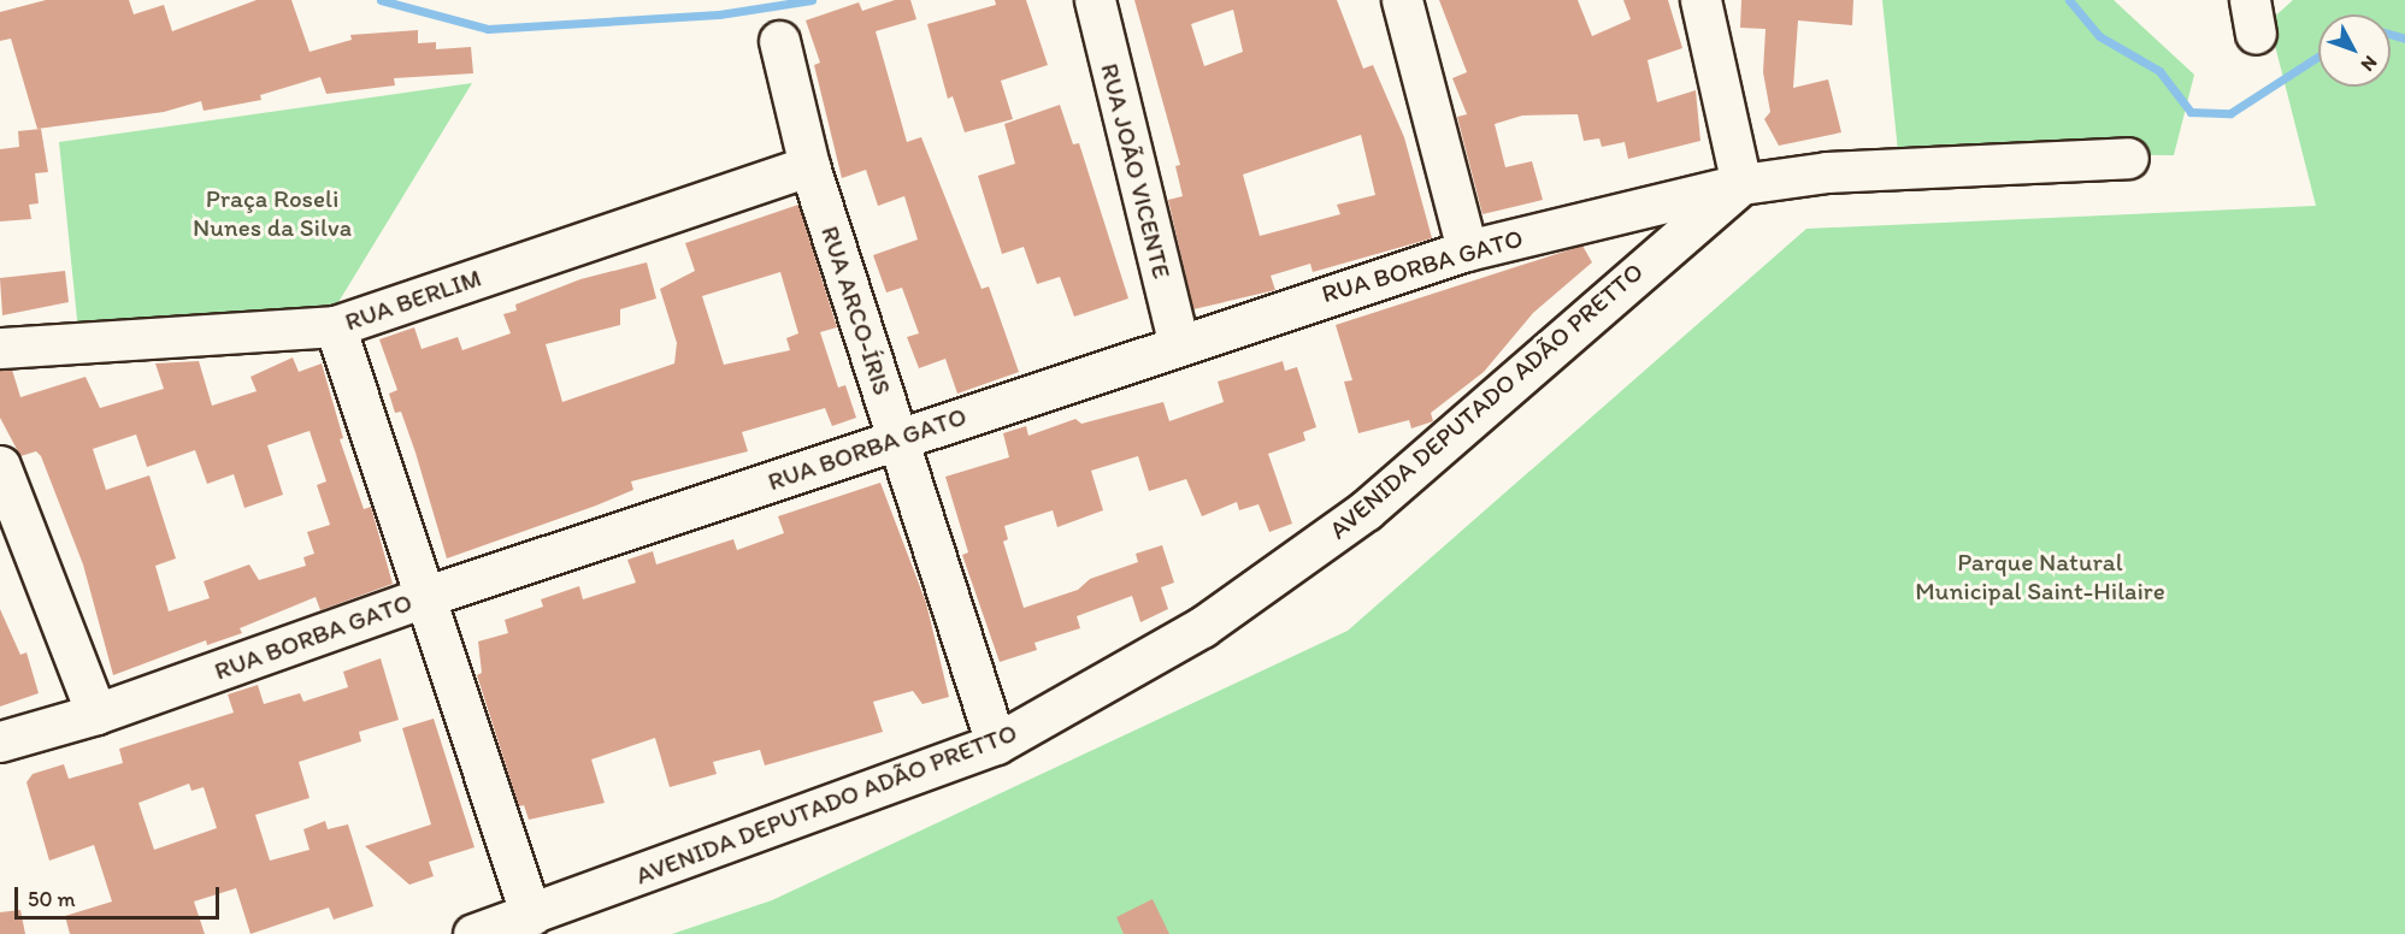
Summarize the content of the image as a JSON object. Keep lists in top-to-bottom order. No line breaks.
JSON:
{"streets":{"street":["RUA JOÃO VICENTE","RUA BORBA GATO","RUA BERLIM","RUA ARCO-ÍRIS","AVENIDA DEPUTADO ADÃO PRETTO"]},"crossings":[["RUA JOÃO VICENTE","RUA BORBA GATO"],["RUA BORBA GATO","RUA ARCO-ÍRIS"],["RUA BORBA GATO","AVENIDA DEPUTADO ADÃO PRETTO"],["RUA BERLIM","RUA ARCO-ÍRIS"],["RUA ARCO-ÍRIS","AVENIDA DEPUTADO ADÃO PRETTO"]],"parks":["Praça Roseli Nunes da Silva","Parque Natural Municipal Saint-Hilaire"],"scale_bar":"50 m","north":"bottom right"}
